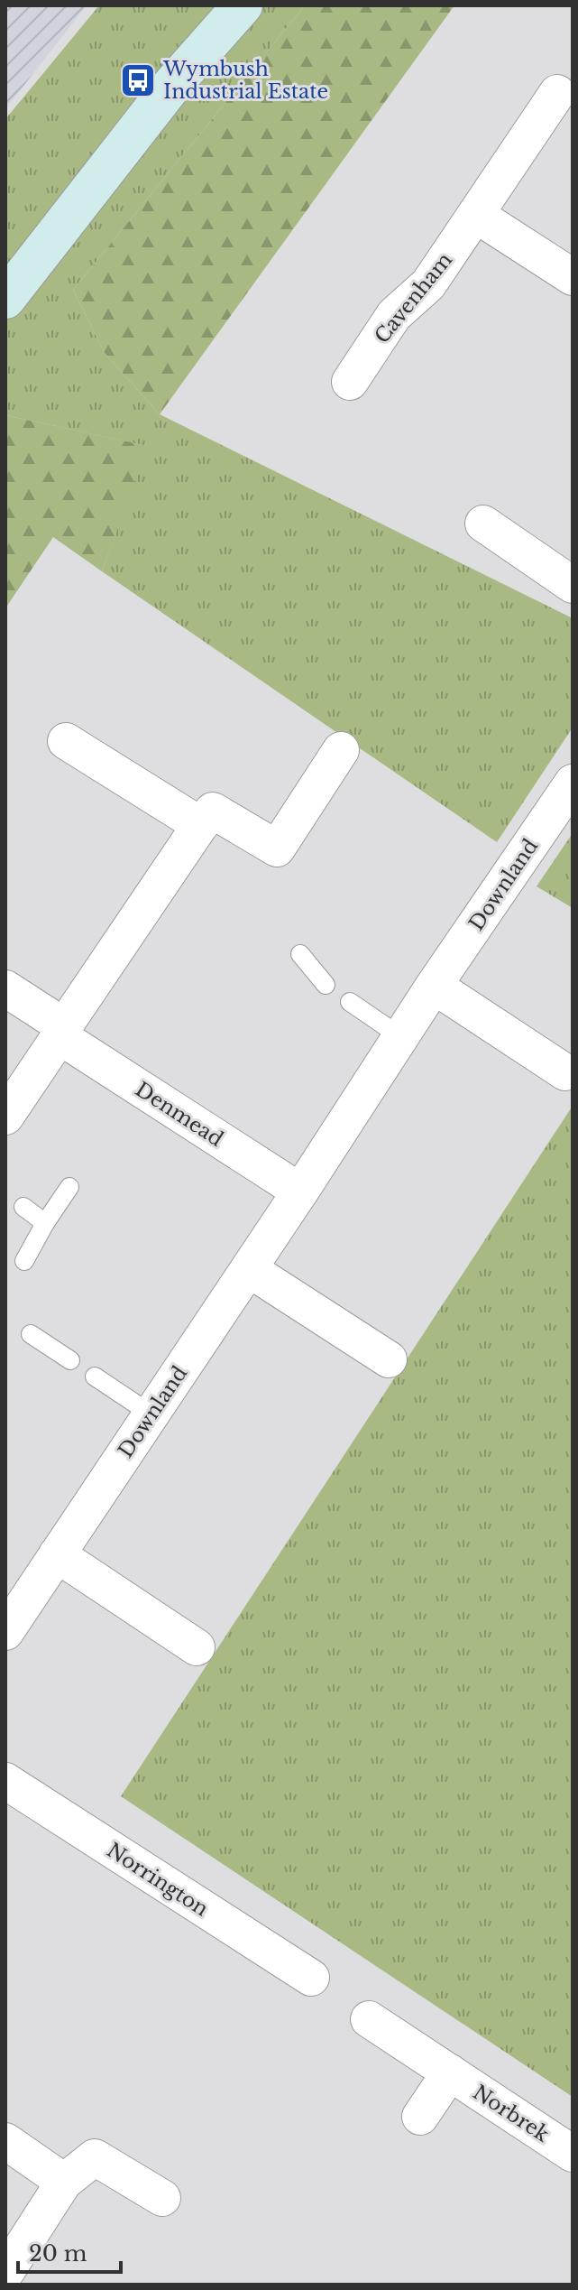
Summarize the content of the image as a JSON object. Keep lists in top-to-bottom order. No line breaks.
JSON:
{"streets":{"street":["Cavenham","Downland","Denmead","Norrington","Norbrek"]},"crossings":[["Downland","Denmead"]],"places":{"bus stop":["Wymbush Industrial Estate"]},"scale_bar":"20 m"}
